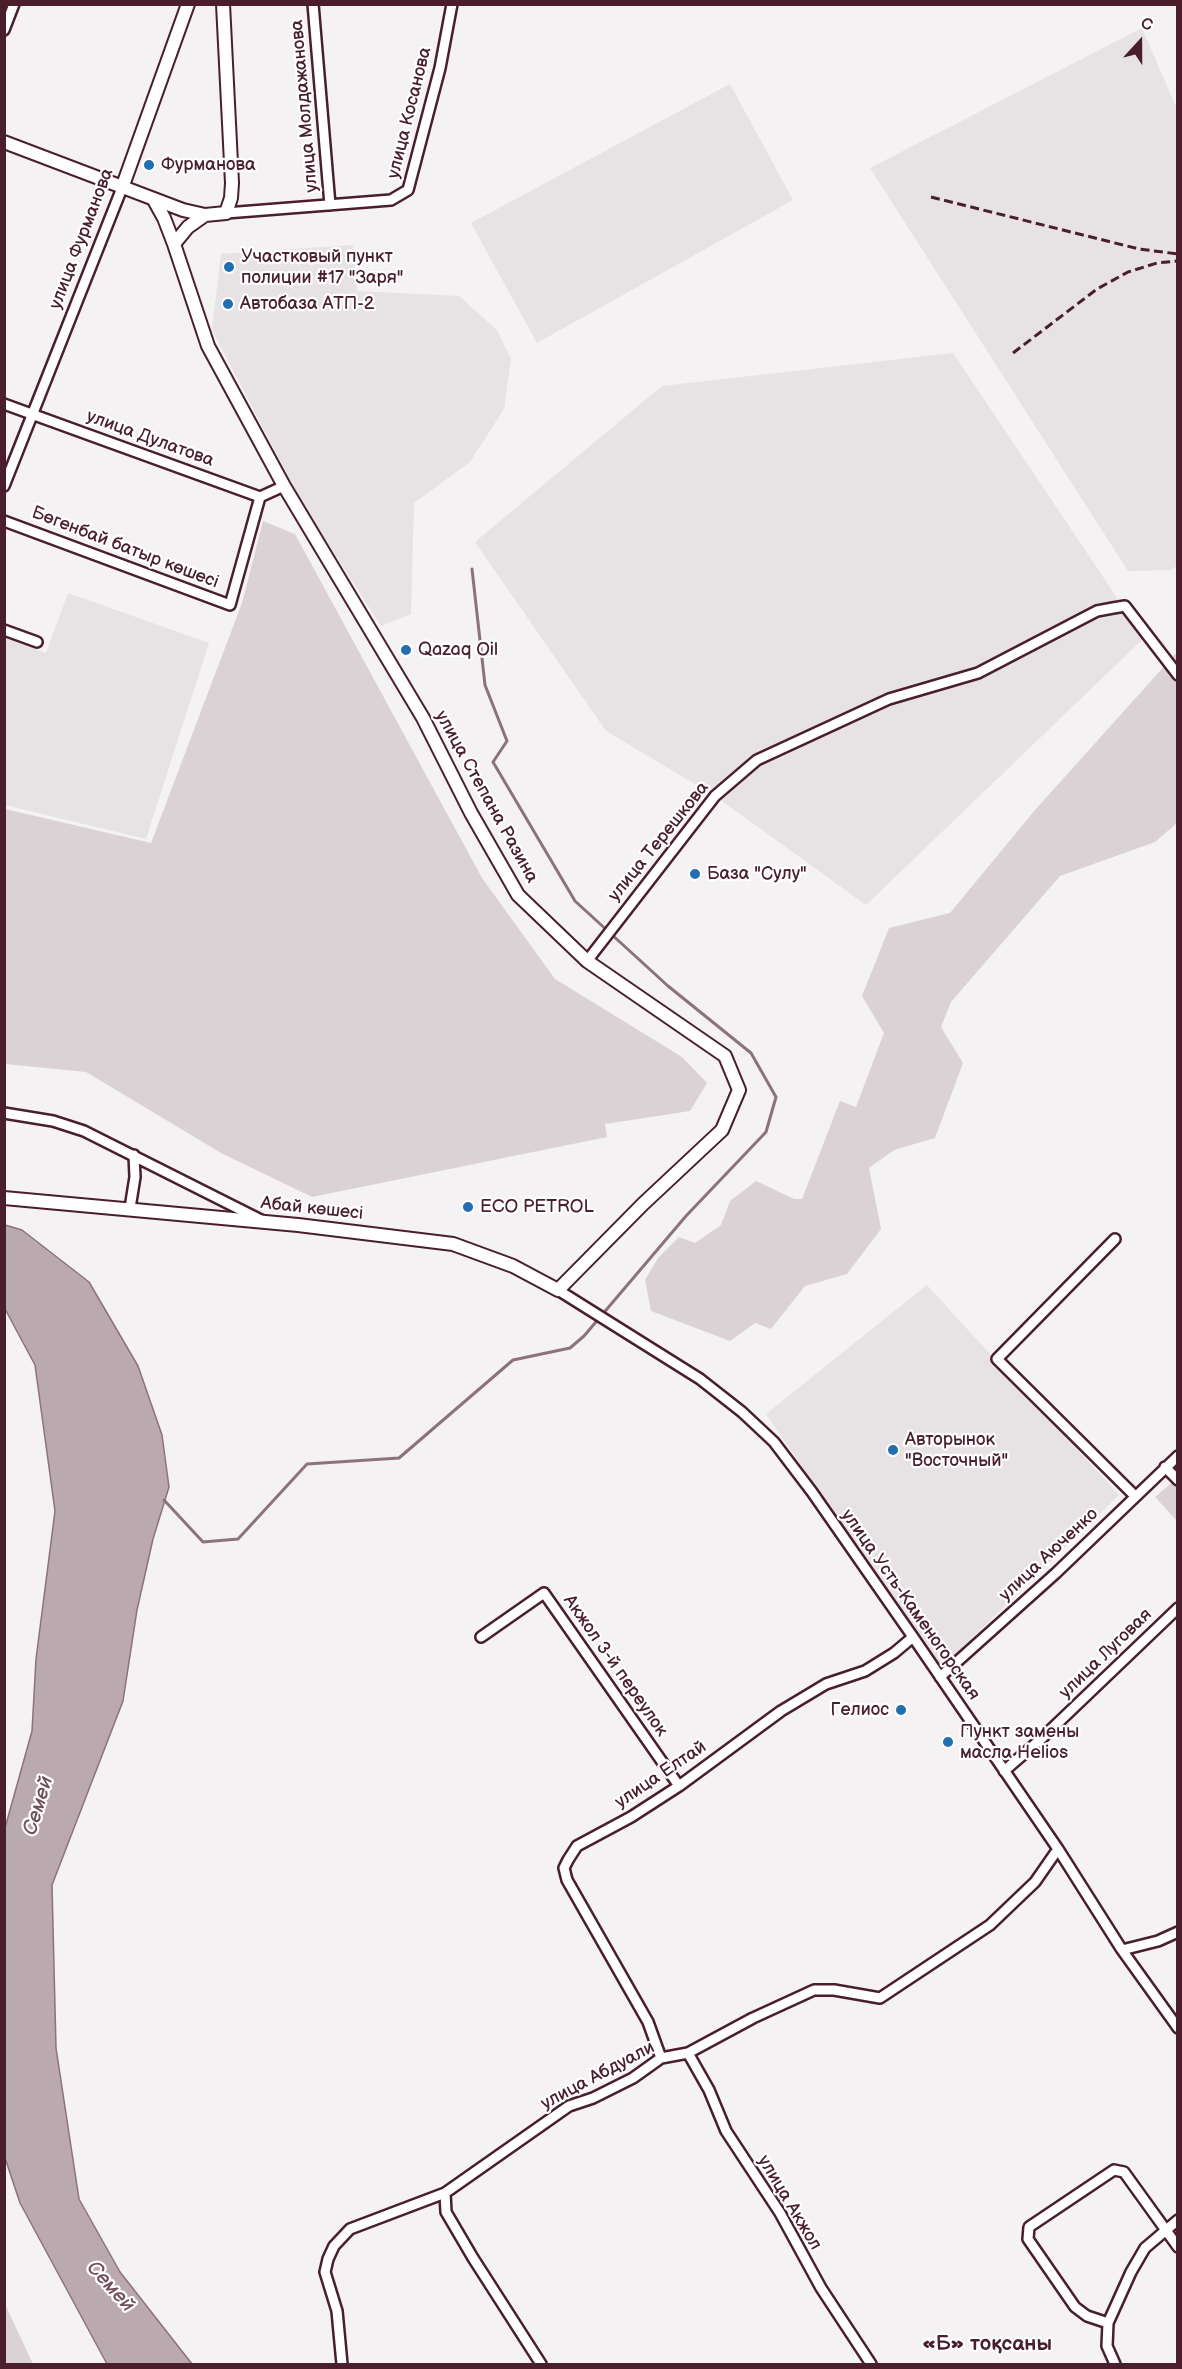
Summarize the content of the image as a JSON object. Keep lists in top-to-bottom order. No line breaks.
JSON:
{"streets":{"main road":["улица Фурманова","улица Степана Разина","Абай көшесі"],"street":["улица Молдажанова","улица Косанова","улица Дулатова","Бөгенбай батыр көшесі","улица Терешкова","улица Аюченко","улица Усть-Каменогорская","улица Луговая","Акжол 3-й переулок","улица Елтай","улица Абдуали","улица Акжол"]},"crossings":[["улица Молдажанова","улица Косанова"],["улица Фурманова","улица Дулатова"],["улица Дулатова","Бөгенбай батыр көшесі"],["улица Степана Разина","улица Терешкова"],["улица Степана Разина","Абай көшесі"],["Абай көшесі","улица Усть-Каменогорская"],["улица Аюченко","улица Усть-Каменогорская"],["улица Усть-Каменогорская","улица Луговая"],["улица Усть-Каменогорская","улица Елтай"],["улица Усть-Каменогорская","улица Абдуали"],["Акжол 3-й переулок","улица Елтай"],["улица Елтай","улица Абдуали"],["улица Абдуали","улица Акжол"]],"districts":["«Б» тоқсаны"],"water":["Семей"],"places":["Фурманова","Участковый пункт полиции #17 \"Заря\"","Автобаза АТП-2","Qazaq Oil","База \"Сулу\"","ECO PETROL","Авторынок \"Восточный\"","Гелиос","Пункт замены масла Helios"],"north":"top"}
